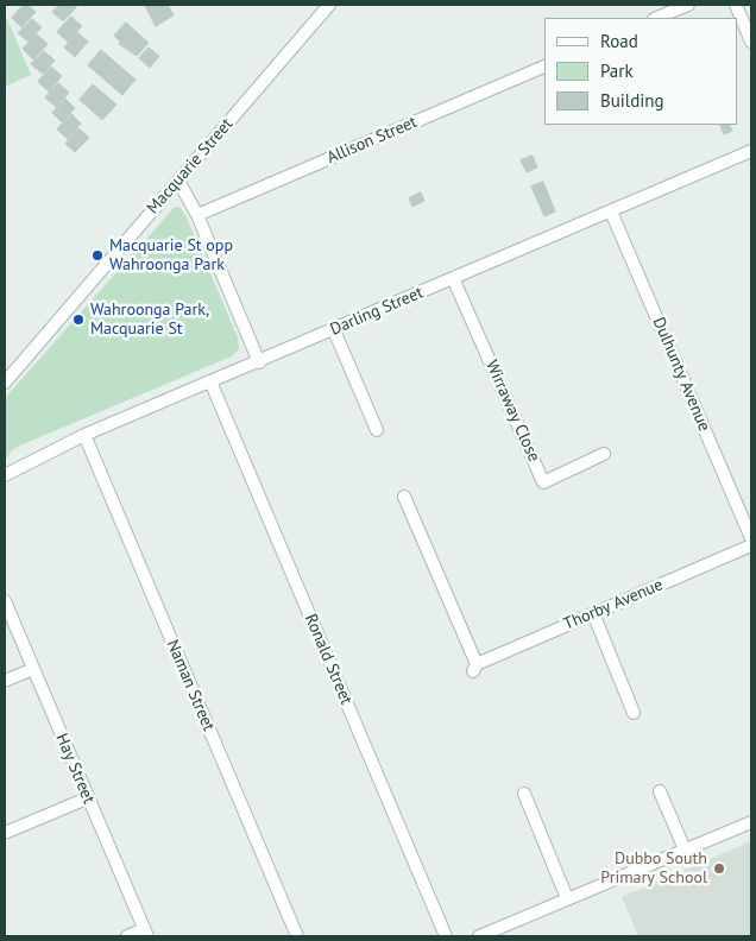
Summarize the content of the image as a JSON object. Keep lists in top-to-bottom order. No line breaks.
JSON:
{"streets":{"street":["Allison Street","Macquarie Street","Darling Street","Dulhunty Avenue","Wirraway Close","Thorby Avenue","Ronald Street","Naman Street","Hay Street"]},"crossings":[["Darling Street","Dulhunty Avenue"],["Darling Street","Wirraway Close"],["Darling Street","Ronald Street"],["Darling Street","Naman Street"]],"places":["Macquarie St opp Wahroonga Park","Wahroonga Park, Macquarie St","Dubbo South Primary School"],"legend":["Road","Park","Building"]}
